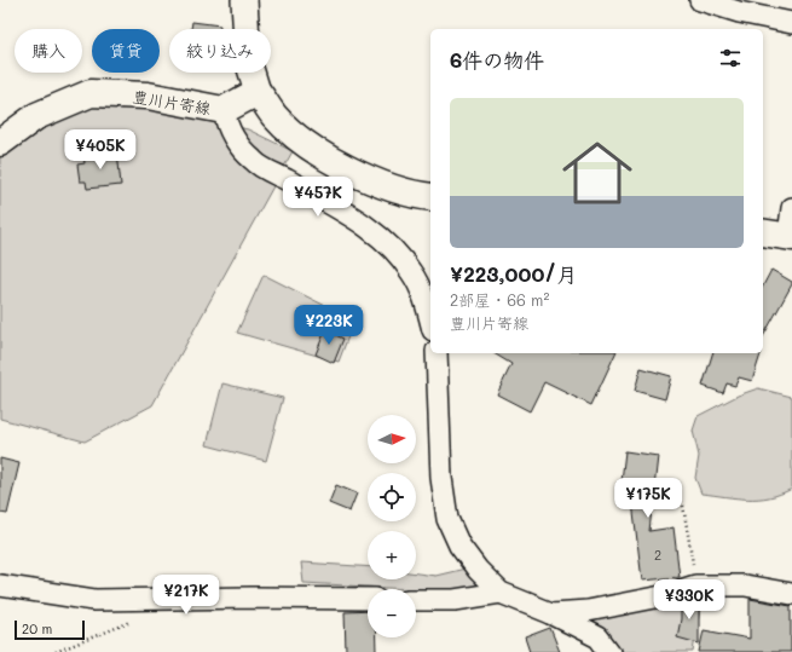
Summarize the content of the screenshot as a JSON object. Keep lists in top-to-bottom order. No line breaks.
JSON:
{"streets":{"main road":["豊川片寄線"]},"house_numbers":["2"],"scale_bar":"20 m","north":"right","page":{"chip":["購入","賃貸","絞り込み"],"heading":"6件の物件","list":[{"name":"¥223,000/月","note":"2部屋 · 66 m² · 豊川片寄線"}],"price":["¥405K","¥457K","¥223K","¥175K","¥217K","¥330K"],"map_buttons":["+","−"],"scale":"20 m"}}
